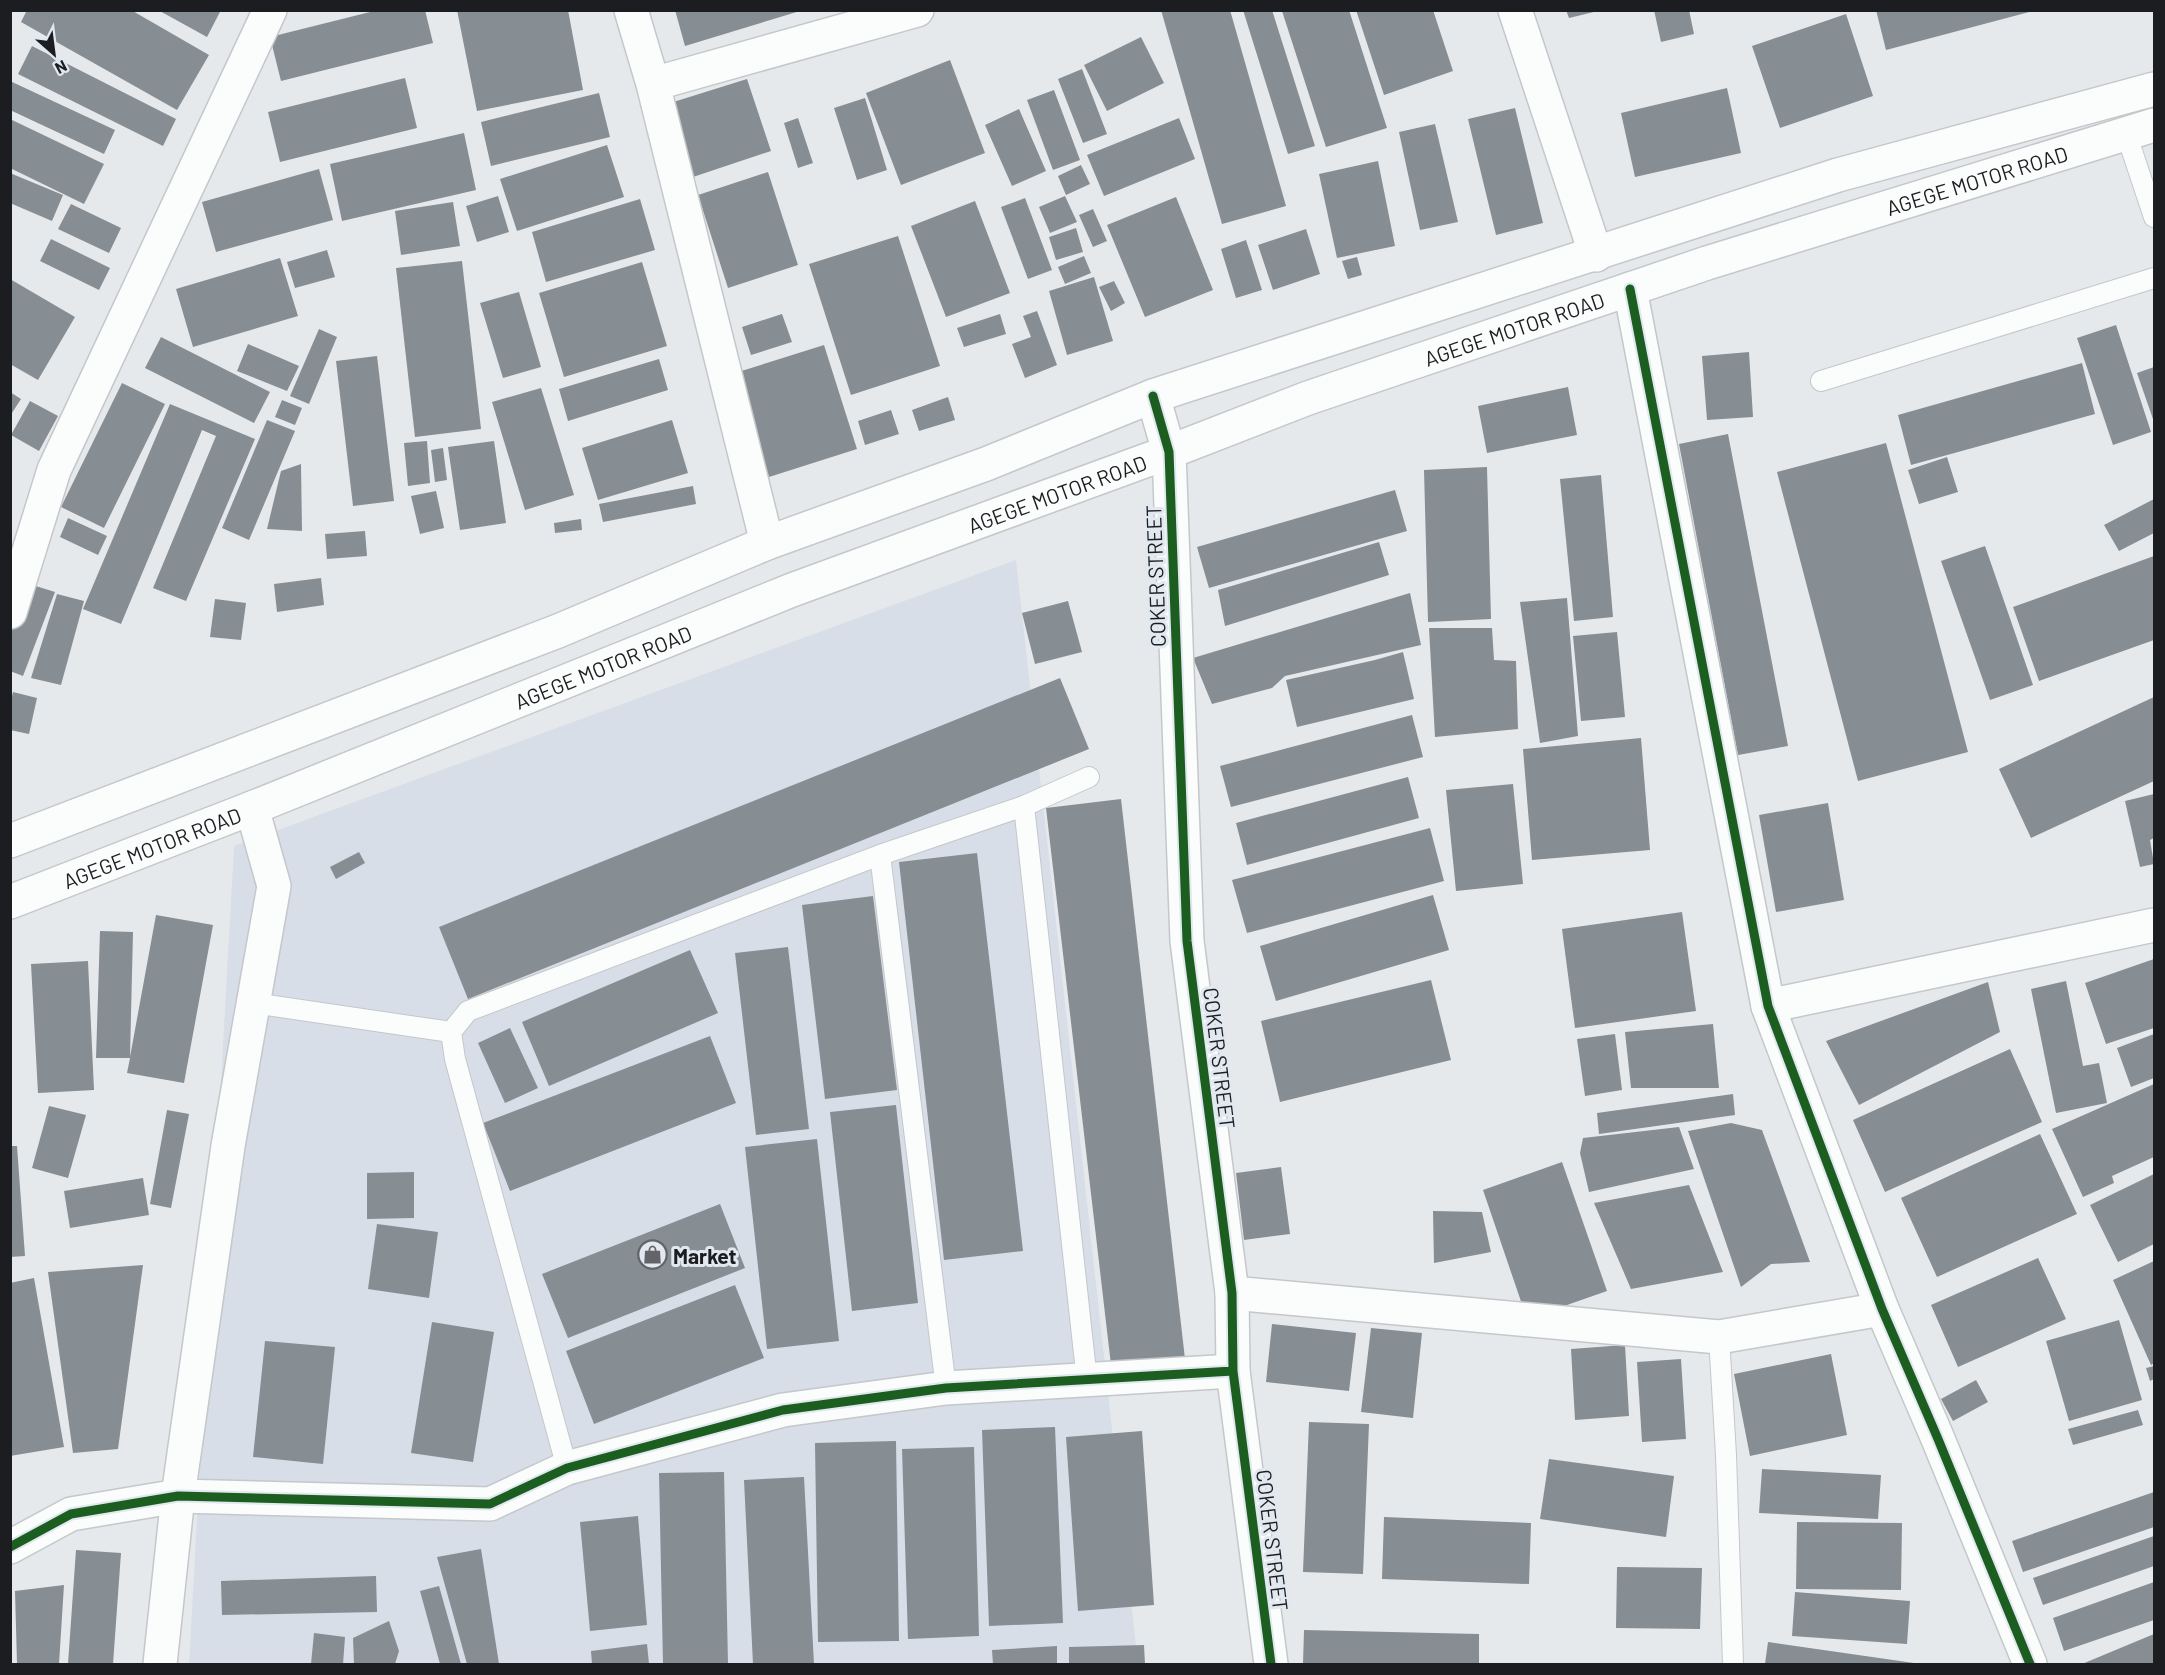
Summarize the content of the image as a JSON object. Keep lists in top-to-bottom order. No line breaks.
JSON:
{"streets":{"main road":["AGEGE MOTOR ROAD","COKER STREET"]},"crossings":[["AGEGE MOTOR ROAD","COKER STREET"]],"places":{"shop":["Market"]},"north":"bottom right"}
